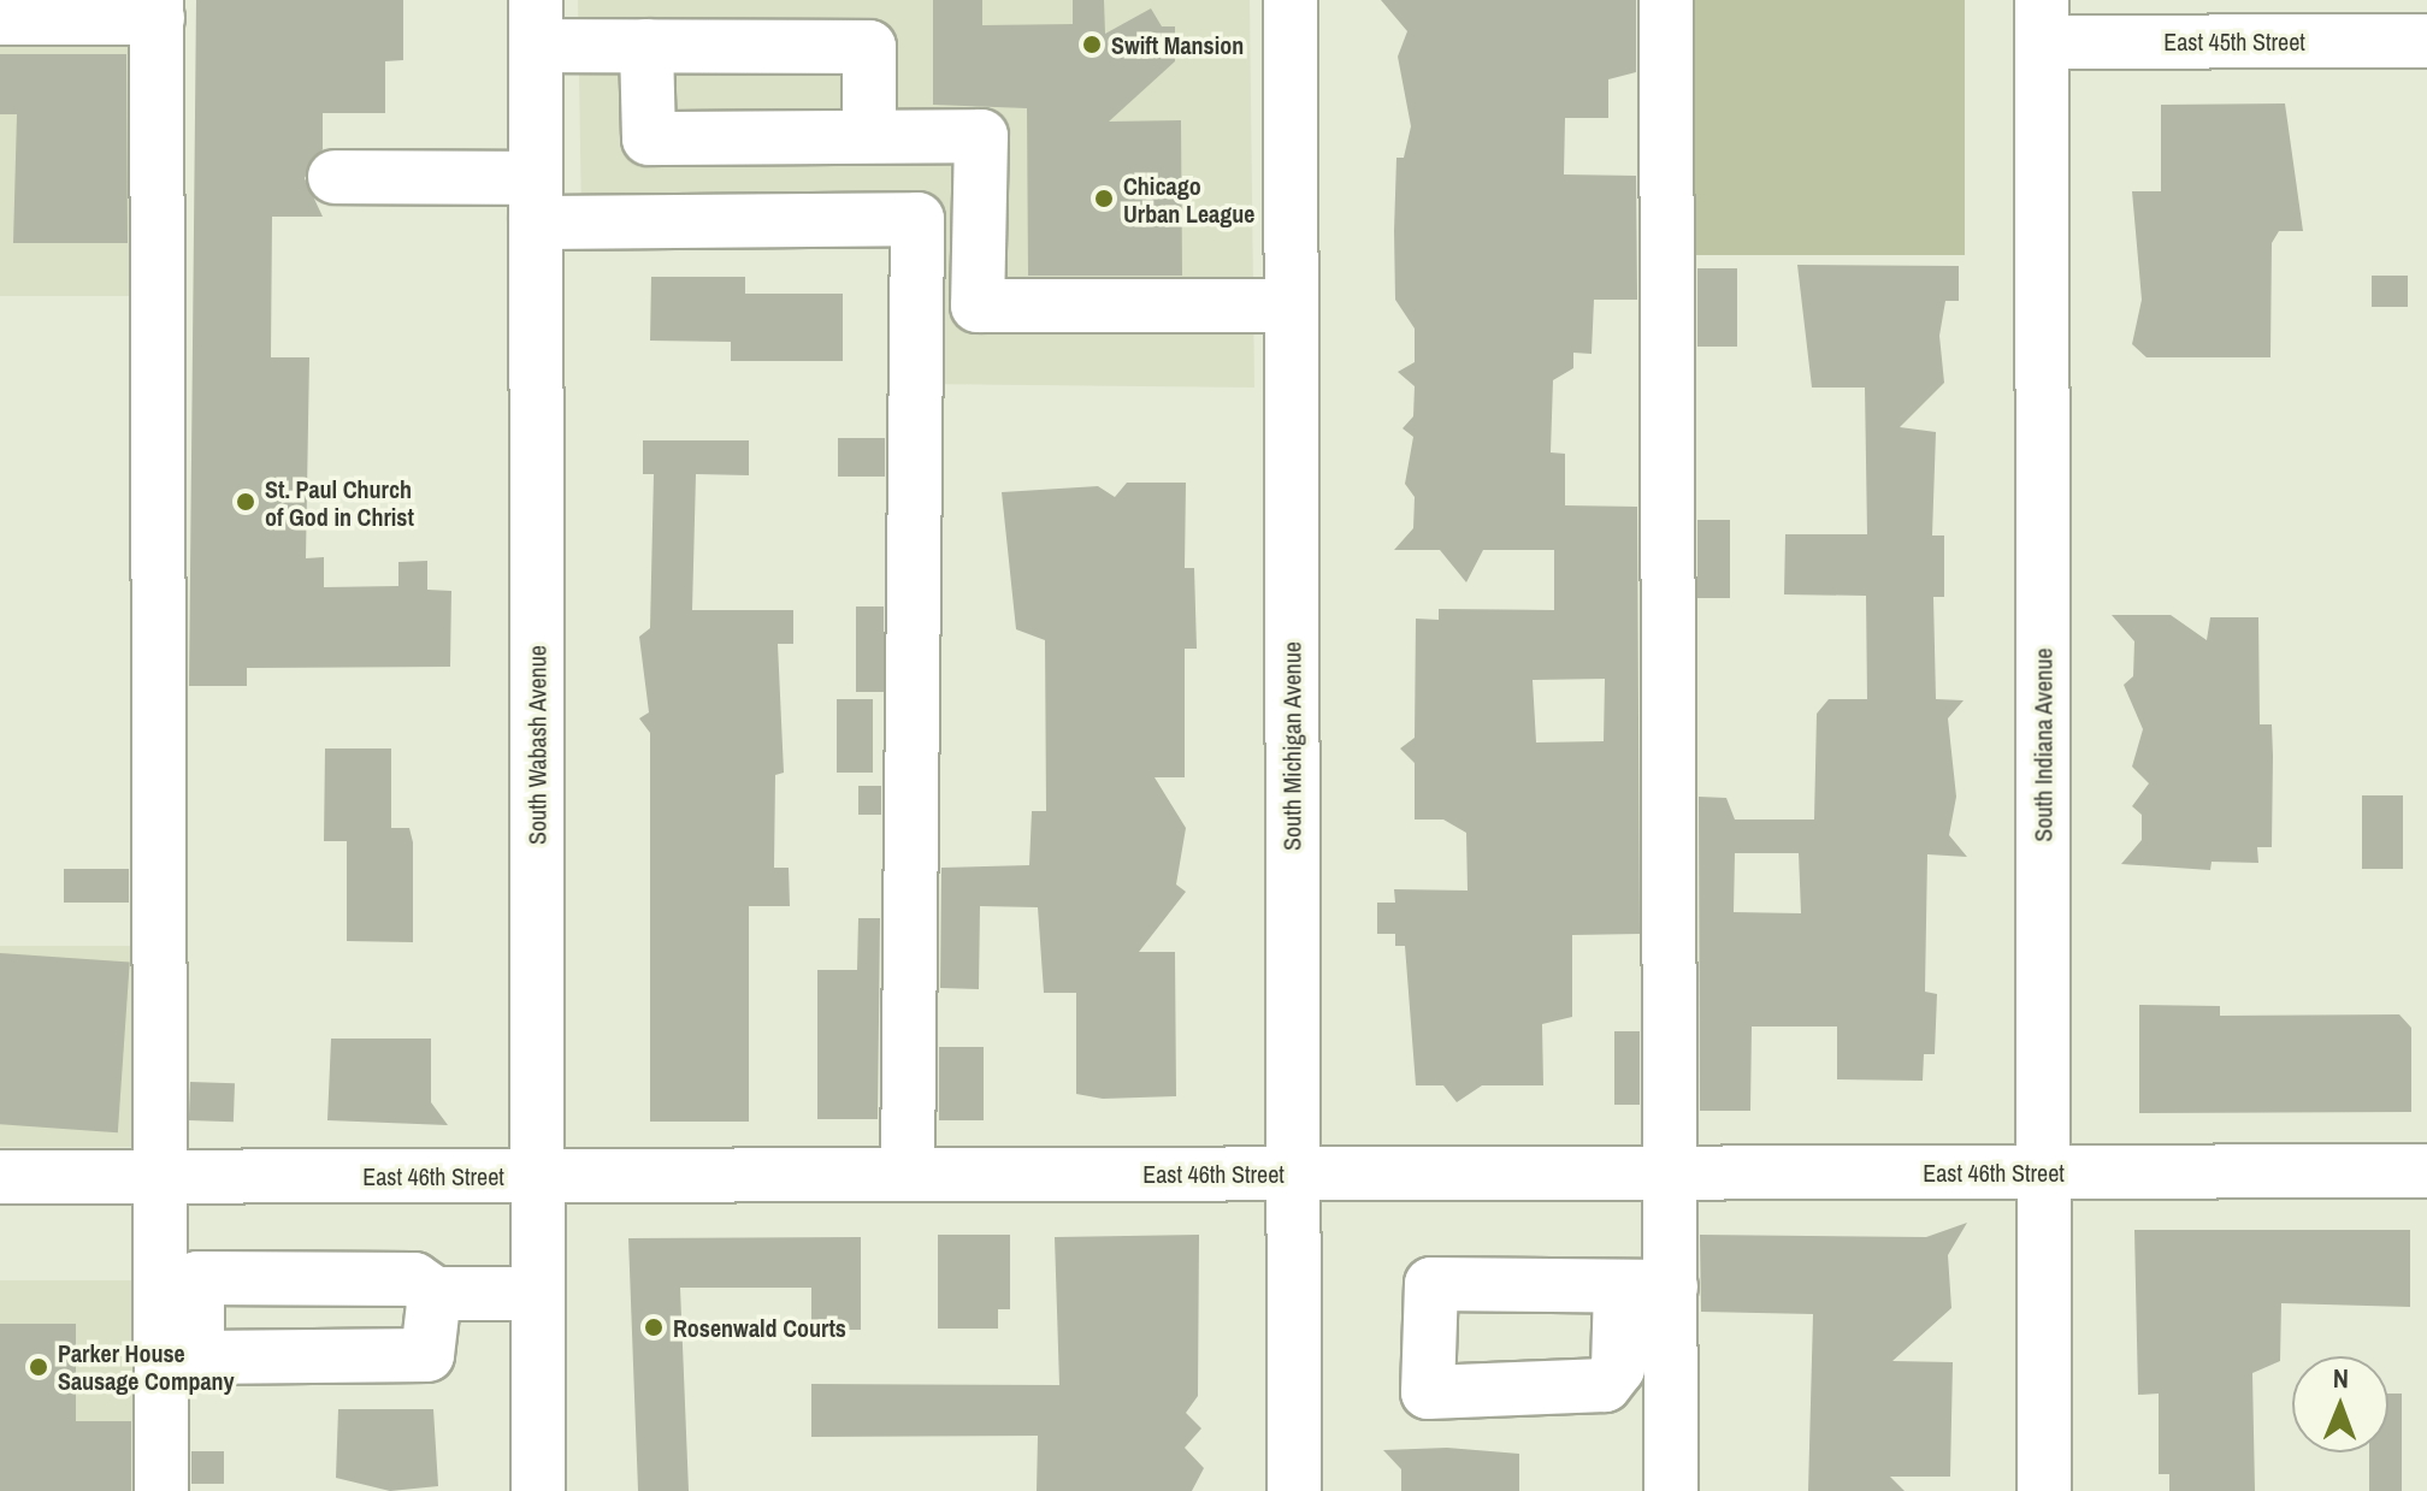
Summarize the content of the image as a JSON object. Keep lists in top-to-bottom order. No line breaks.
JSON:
{"streets":{"street":["East 45th Street","South Wabash Avenue","South Indiana Avenue","South Michigan Avenue","East 46th Street"]},"crossings":[["East 45th Street","South Indiana Avenue"],["South Wabash Avenue","East 46th Street"],["South Indiana Avenue","East 46th Street"],["South Michigan Avenue","East 46th Street"]],"places":["Swift Mansion","Chicago Urban League","St. Paul Church of God in Christ","Rosenwald Courts","Parker House Sausage Company"],"north":"top"}
